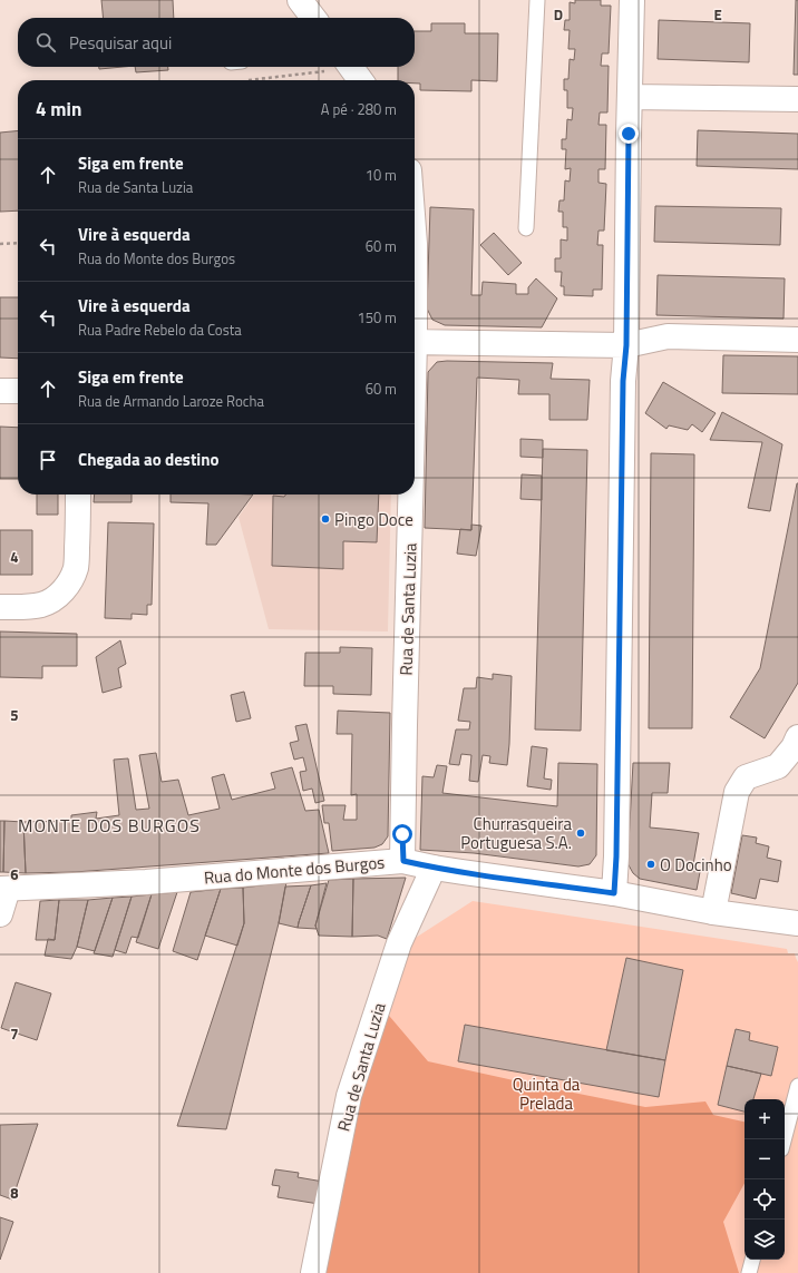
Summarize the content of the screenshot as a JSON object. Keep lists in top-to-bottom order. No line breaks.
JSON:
{"streets":{"street":["Rua de Santa Luzia","Rua do Monte dos Burgos"]},"crossings":[["Rua de Santa Luzia","Rua do Monte dos Burgos"]],"districts":["MONTE DOS BURGOS"],"parks":["Quinta da Prelada"],"places":["Pingo Doce","Churrasqueira Portuguesa S.A.","O Docinho"],"page":{"search":"Pesquisar aqui","heading":["4 min","A pé · 280 m"],"list":[["Siga em frente","Rua de Santa Luzia","10 m"],["Vire à esquerda","Rua do Monte dos Burgos","60 m"],["Vire à esquerda","Rua Padre Rebelo da Costa","150 m"],["Siga em frente","Rua de Armando Laroze Rocha","60 m"],"Chegada ao destino"],"map_buttons":["+","−"]},"grid":{"columns":["D","E"],"rows":["4","5","6","7","8"]}}
